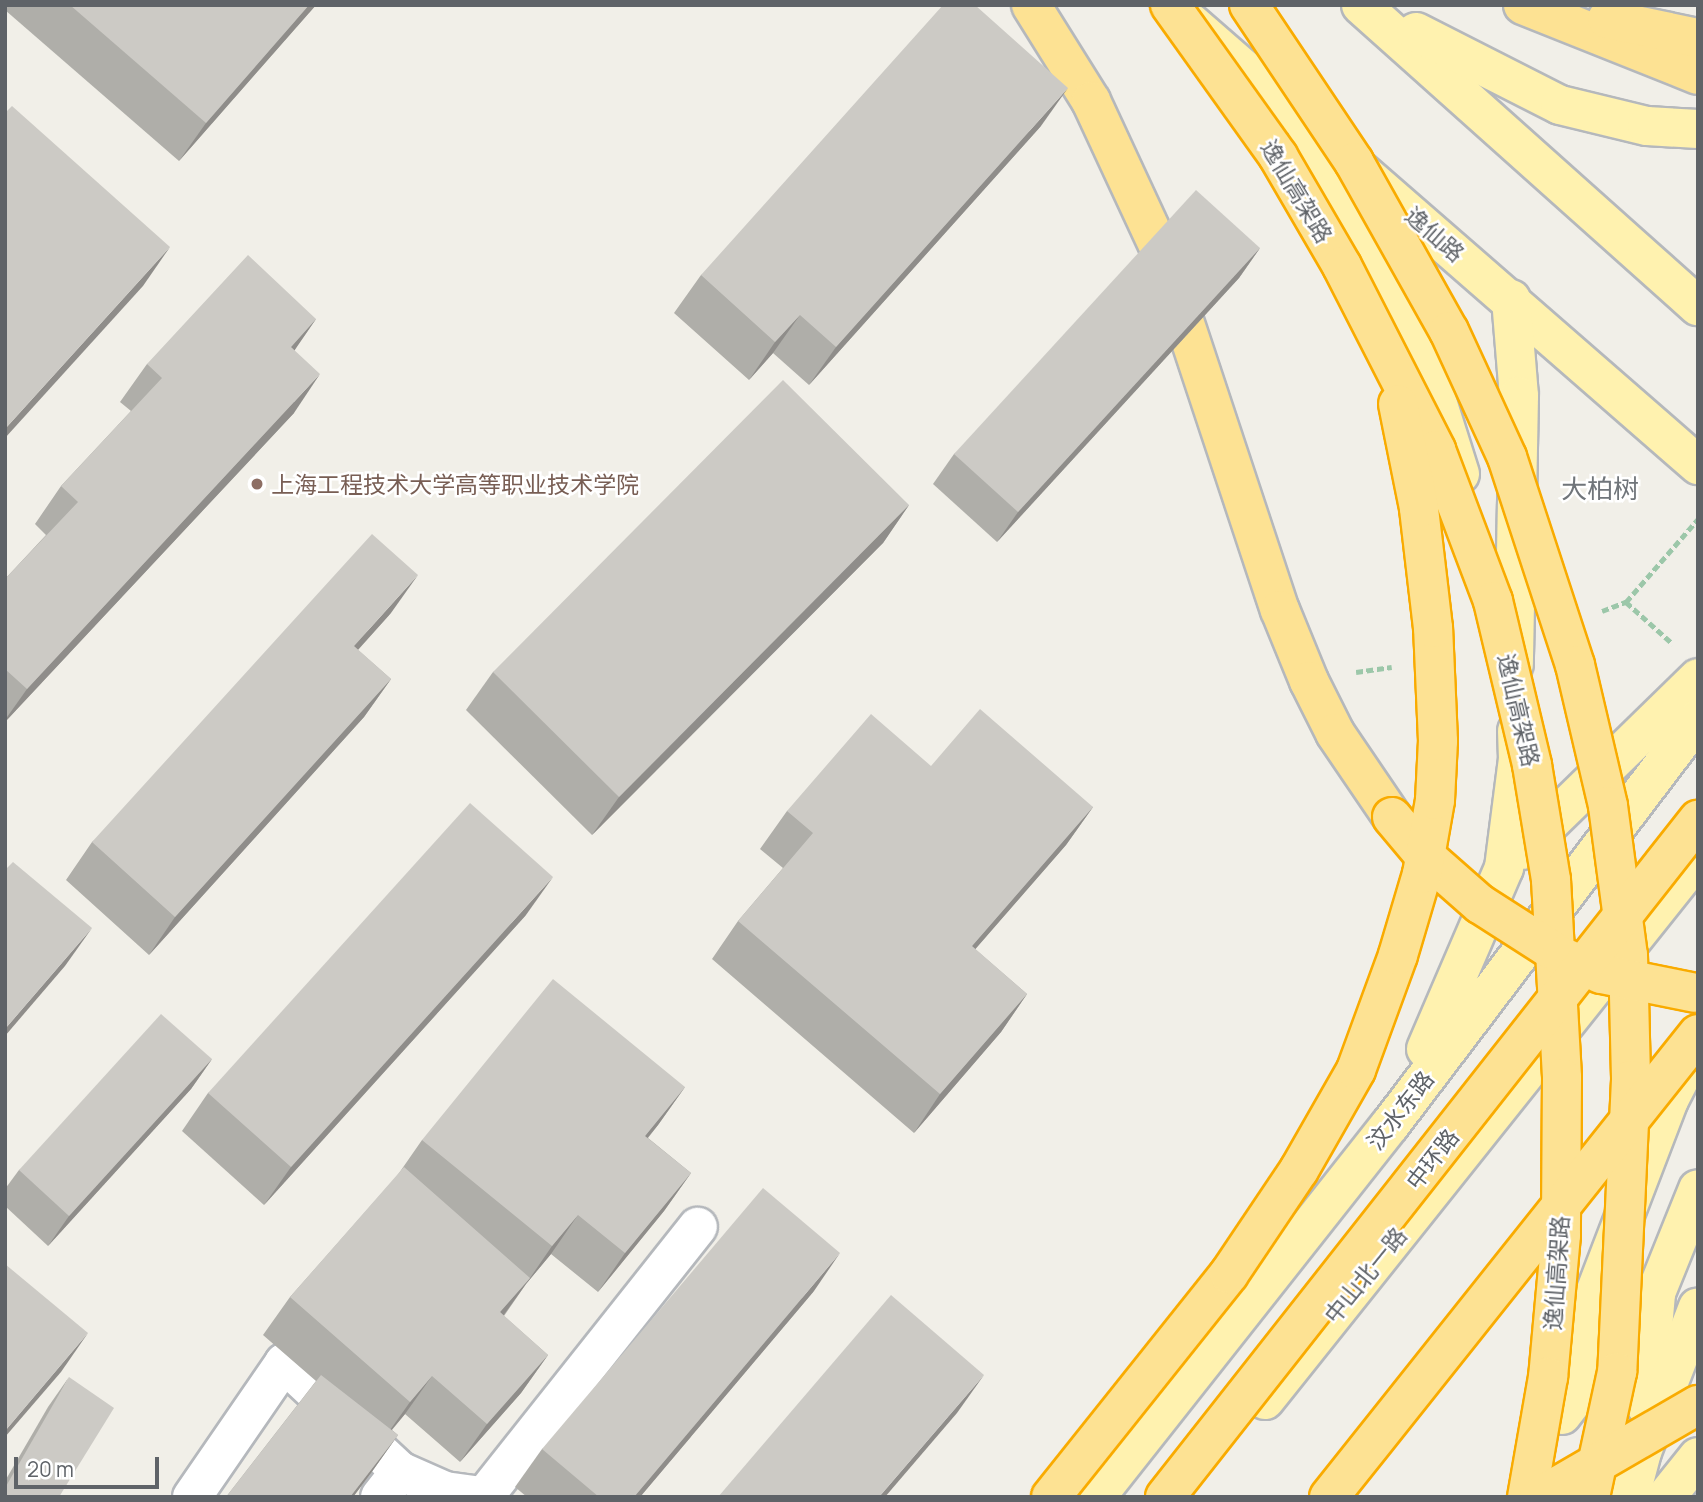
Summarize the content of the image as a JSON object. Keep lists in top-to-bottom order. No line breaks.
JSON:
{"streets":{"highway":["逸仙高架路","中环路"],"main road":["逸仙路","汶水东路","中山北一路"]},"crossings":[["逸仙高架路","逸仙路"]],"districts":["大柏树"],"places":["上海工程技术大学高等职业技术学院"],"scale_bar":"20 m"}
